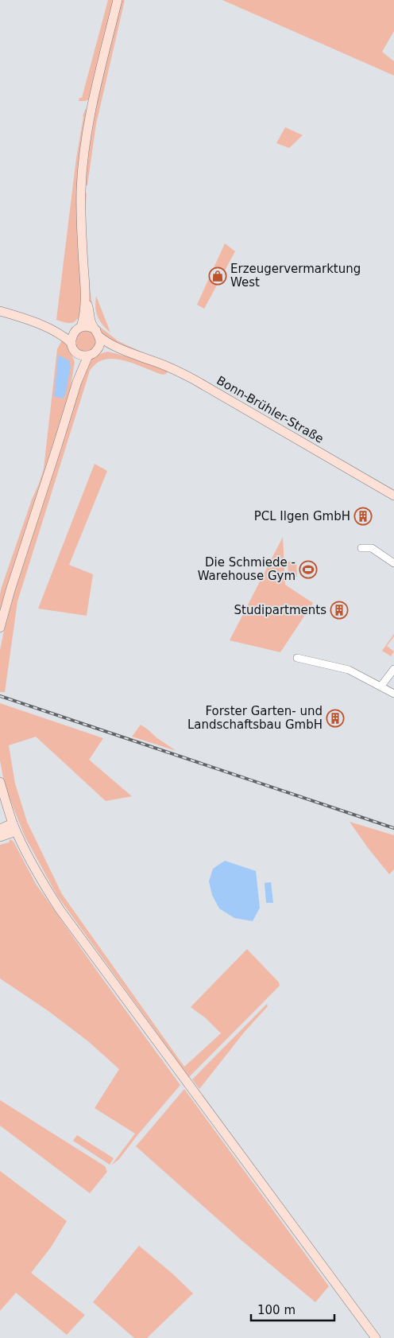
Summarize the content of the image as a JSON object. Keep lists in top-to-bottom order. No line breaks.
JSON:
{"streets":{"main road":["Bonn-Brühler-Straße"]},"places":{"shop":["Erzeugervermarktung West"],"building":["PCL Ilgen GmbH","Studipartments","Forster Garten- und Landschaftsbau GmbH"],"sports":["Die Schmiede - Warehouse Gym"]},"scale_bar":"100 m"}
